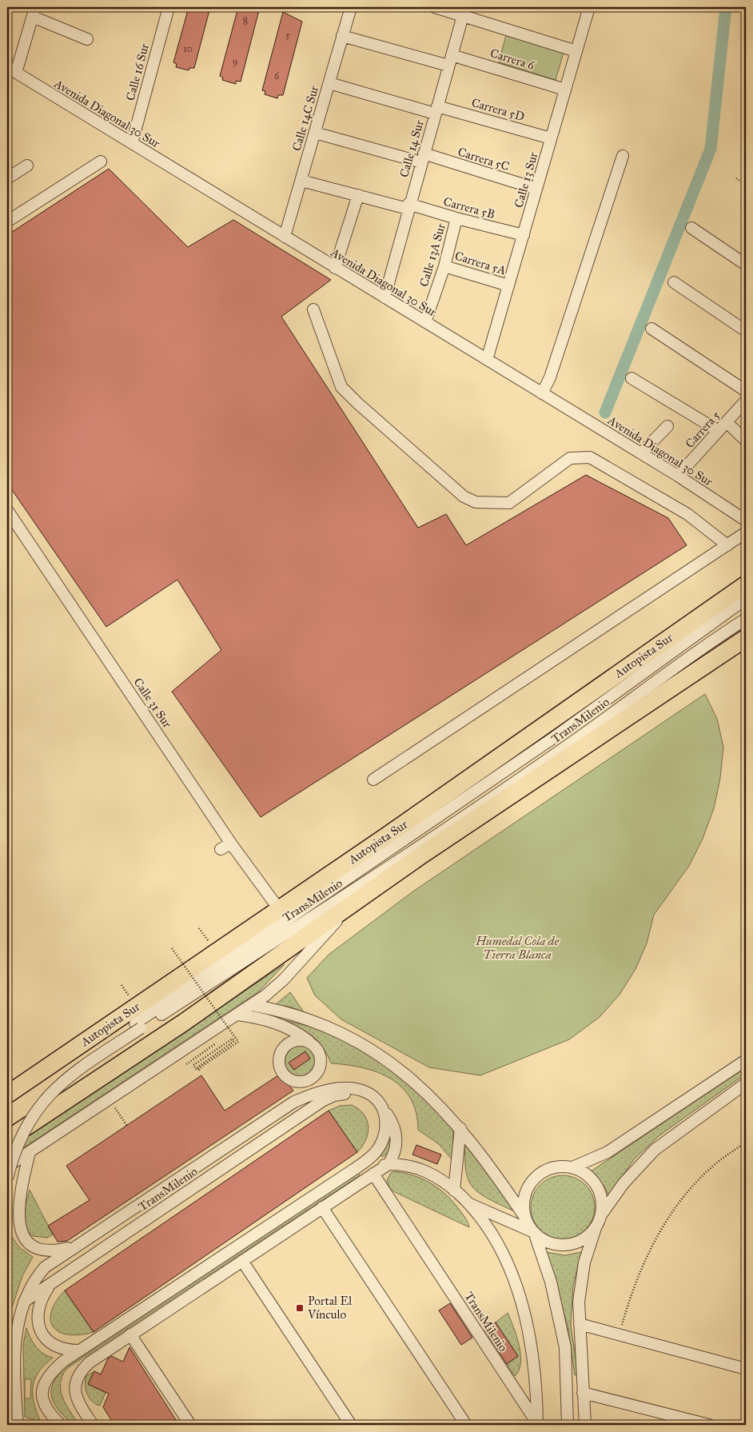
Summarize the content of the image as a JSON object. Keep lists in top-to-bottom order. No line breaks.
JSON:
{"streets":{"highway":["Autopista Sur"],"street":["Carrera 6","Calle 16 Sur","Carrera 5D","Avenida Diagonal 30 Sur","Calle 14C Sur","Calle 14 Sur","Carrera 5C","Calle 13 Sur","Carrera 5B","Calle 13A Sur","Carrera 5A","Carrera 5","Calle 31 Sur","TransMilenio"]},"crossings":[["Carrera 6","Calle 14C Sur"],["Carrera 6","Calle 14 Sur"],["Carrera 6","Calle 13 Sur"],["Calle 16 Sur","Avenida Diagonal 30 Sur"],["Carrera 5D","Calle 14C Sur"],["Carrera 5D","Calle 14 Sur"],["Carrera 5D","Calle 13 Sur"],["Avenida Diagonal 30 Sur","Calle 14C Sur"],["Avenida Diagonal 30 Sur","Calle 14 Sur"],["Avenida Diagonal 30 Sur","Calle 13 Sur"],["Avenida Diagonal 30 Sur","Calle 13A Sur"],["Avenida Diagonal 30 Sur","Carrera 5"],["Calle 14C Sur","Carrera 5C"],["Calle 14C Sur","Carrera 5B"],["Calle 14 Sur","Carrera 5C"],["Calle 14 Sur","Carrera 5B"],["Carrera 5C","Calle 13 Sur"],["Calle 13 Sur","Carrera 5B"],["Calle 13 Sur","Carrera 5A"],["Carrera 5B","Calle 13A Sur"],["Calle 13A Sur","Carrera 5A"],["Autopista Sur","Calle 31 Sur"]],"parks":["Humedal Cola de Tierra Blanca"],"places":{"transit":["Portal El Vínculo"]},"house_numbers":["8","5","10","9","6"]}
